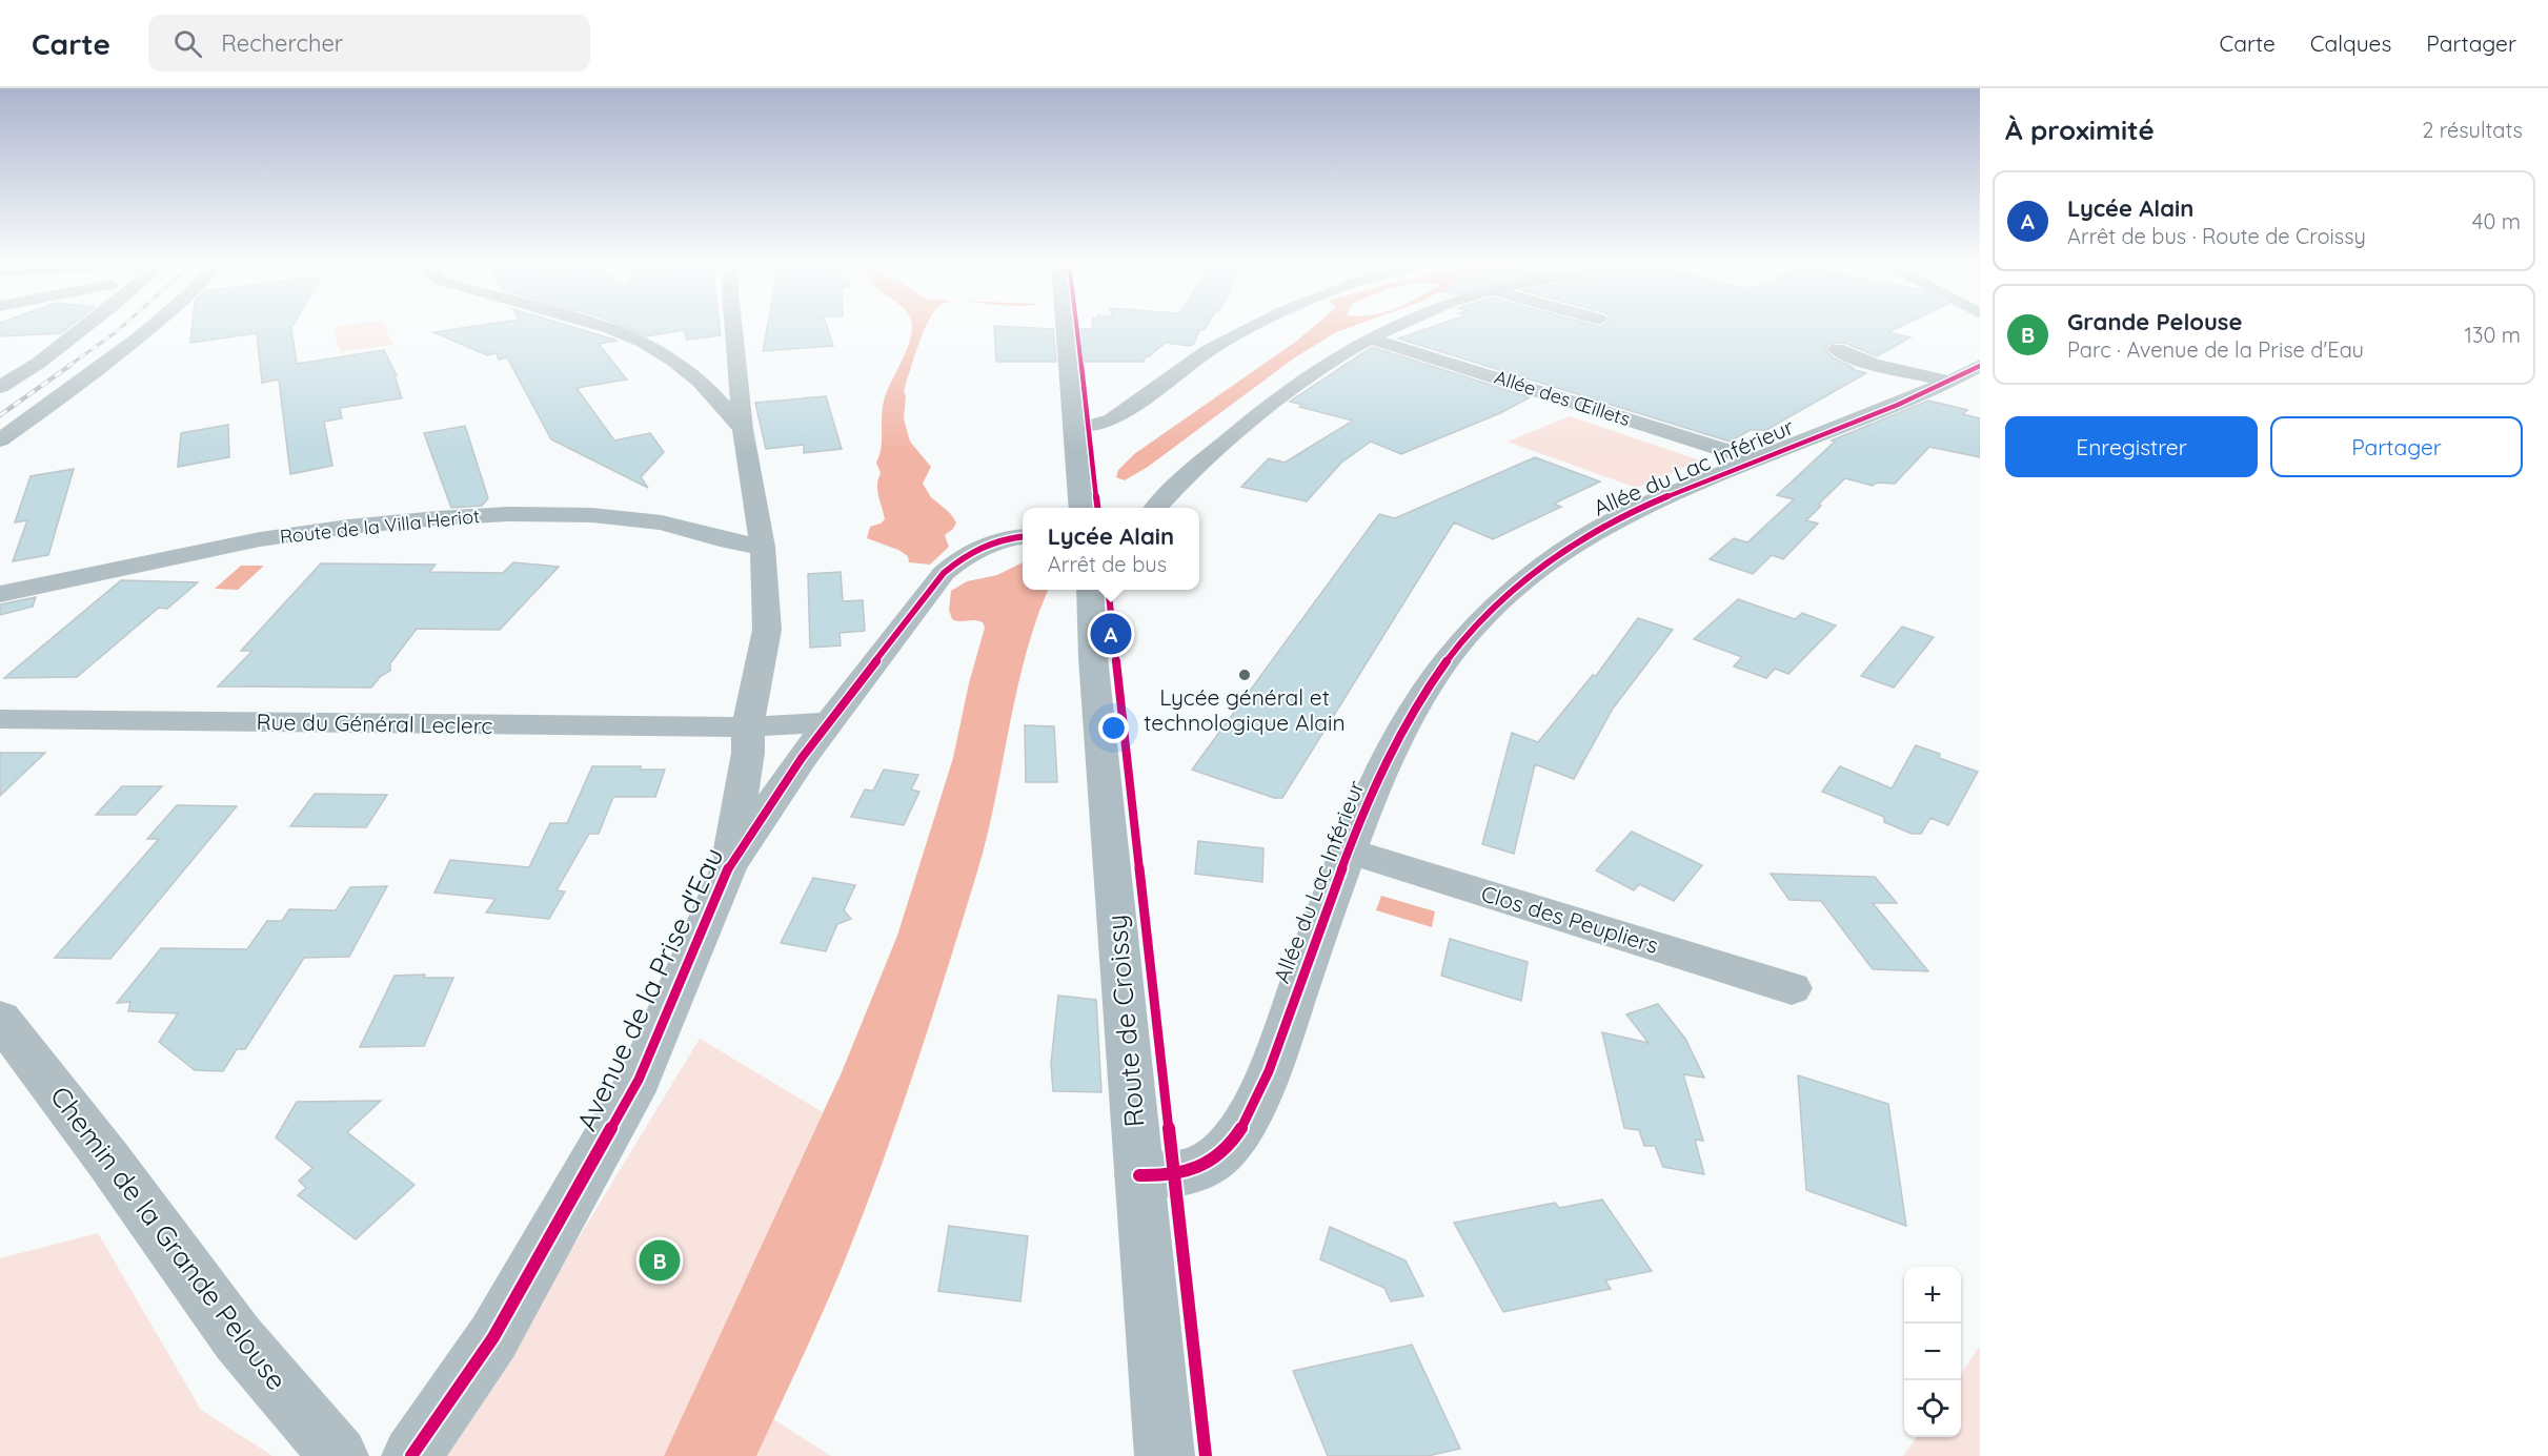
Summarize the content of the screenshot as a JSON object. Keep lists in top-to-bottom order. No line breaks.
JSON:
{"streets":{"main road":["Route de Croissy"],"street":["Allée des Œillets","Allée du Lac Inférieur","Route de la Villa Heriot","Rue du Général Leclerc","Clos des Peupliers","Avenue de la Prise d'Eau","Chemin de la Grande Pelouse"]},"crossings":[["Allée des Œillets","Allée du Lac Inférieur"],["Allée du Lac Inférieur","Clos des Peupliers"],["Allée du Lac Inférieur","Route de Croissy"],["Rue du Général Leclerc","Avenue de la Prise d'Eau"]],"places":["Lycée général et technologique Alain"],"page":{"header":"Carte","search":"Rechercher","nav":["Carte","Calques","Partager"],"heading":["À proximité","2 résultats"],"list":[{"mark":"A","name":"Lycée Alain","note":"Arrêt de bus · Route de Croissy","value":"40 m"},{"mark":"B","name":"Grande Pelouse","note":"Parc · Avenue de la Prise d'Eau","value":"130 m"}],"buttons":["Enregistrer","Partager"],"popup":["Lycée Alain","Arrêt de bus"],"pins":["A","B"],"map_buttons":["+","−"]}}
